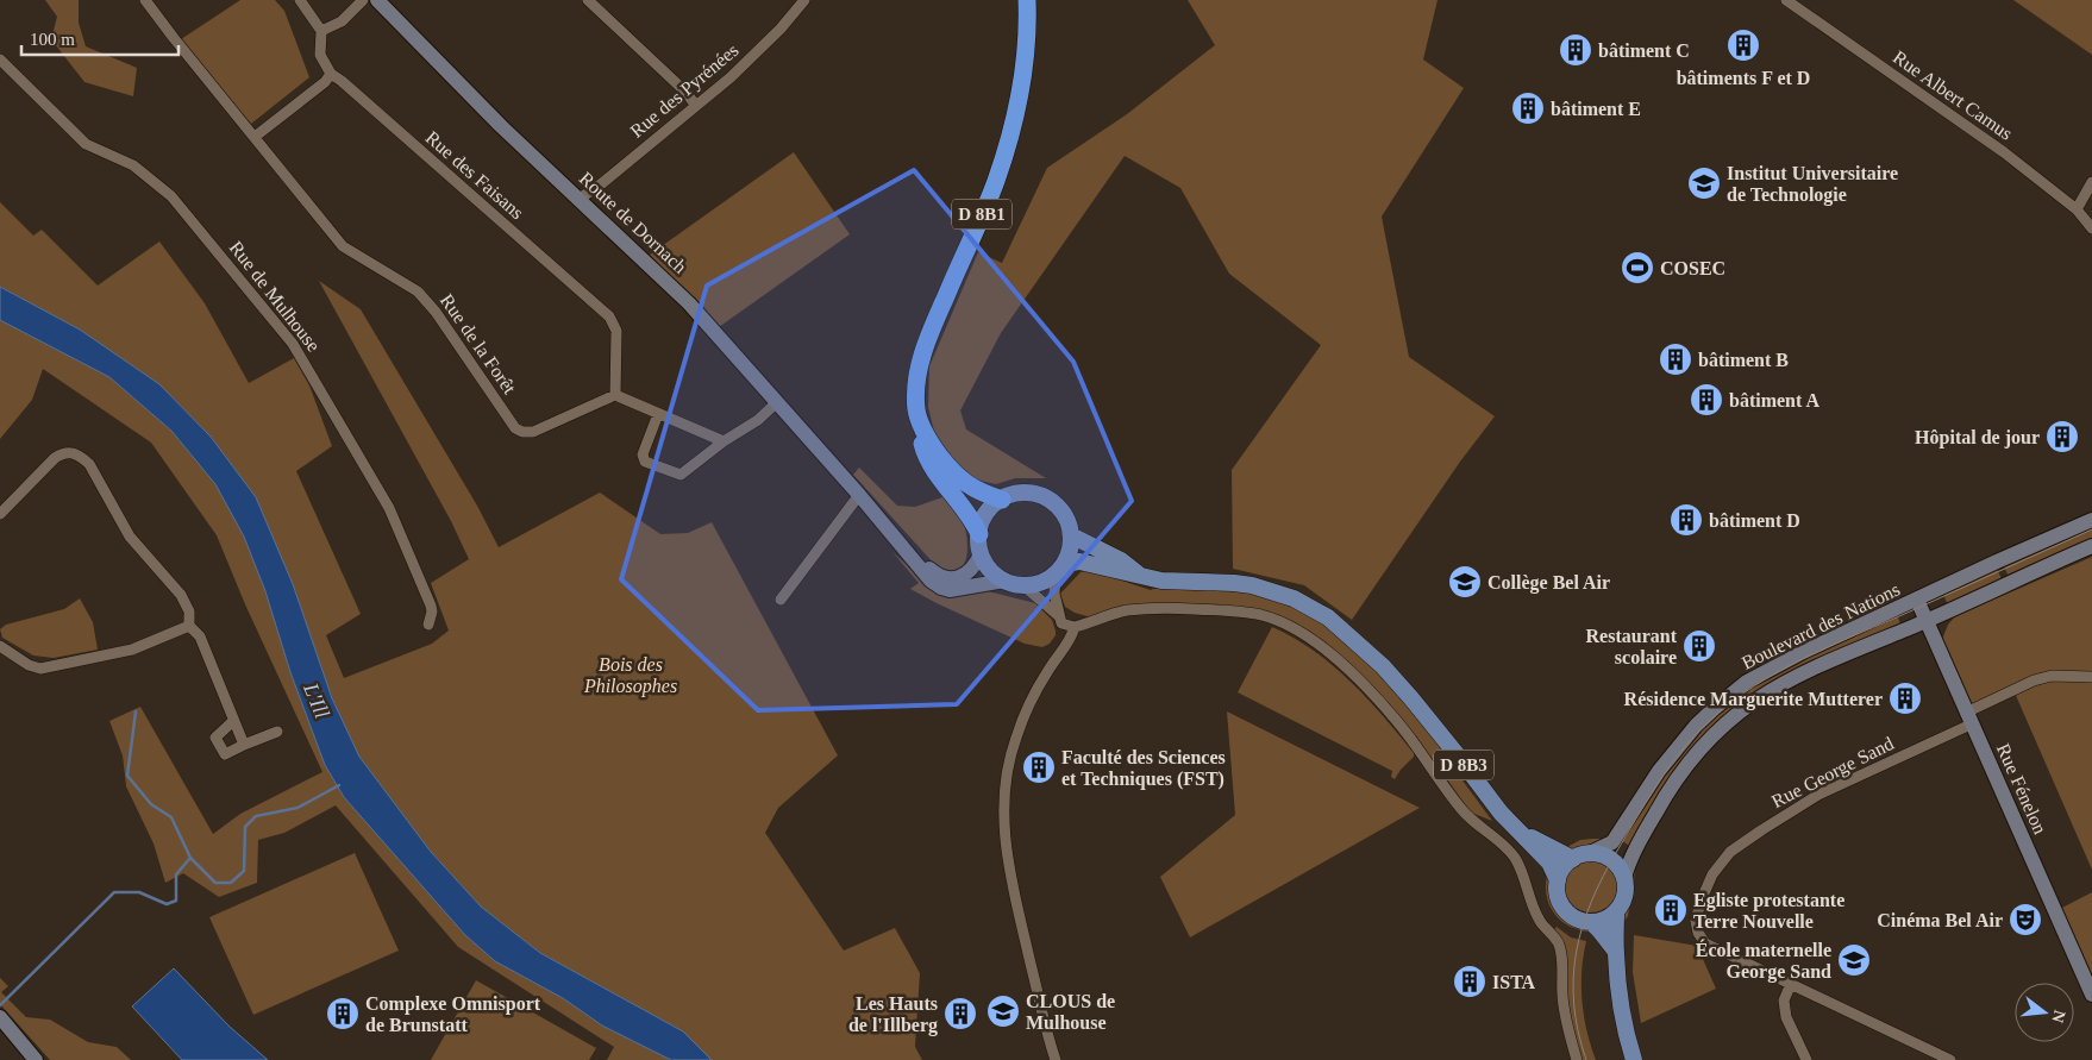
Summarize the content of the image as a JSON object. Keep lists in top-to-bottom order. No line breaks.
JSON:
{"streets":{"highway":["D 8B1"],"main road":["Route de Dornach","Boulevard des Nations","D 8B3","Rue Fénelon"],"street":["Rue des Pyrénées","Rue Albert Camus","Rue des Faisans","Rue de Mulhouse","Rue de la Forêt","Rue George Sand"]},"crossings":[["Rue des Pyrénées","Route de Dornach"],["Rue des Faisans","Rue de la Forêt"],["D 8B1","D 8B3"],["Boulevard des Nations","D 8B3"],["Boulevard des Nations","Rue Fénelon"],["Rue George Sand","Rue Fénelon"]],"water":["L'Ill"],"parks":["Bois des Philosophes"],"places":{"building":["bâtiments F et D","bâtiment C","bâtiment E","bâtiment B","bâtiment A","Hôpital de jour","bâtiment D","Restaurant scolaire","Résidence Marguerite Mutterer","Faculté des Sciences et Techniques (FST)","Egliste protestante Terre Nouvelle","ISTA","Complexe Omnisport de Brunstatt","Les Hauts de l'Illberg"],"school or university":["Institut Universitaire de Technologie","Collège Bel Air","École maternelle George Sand","CLOUS de Mulhouse"],"sports":["COSEC"],"theatre":["Cinéma Bel Air"]},"scale_bar":"100 m","north":"right"}
